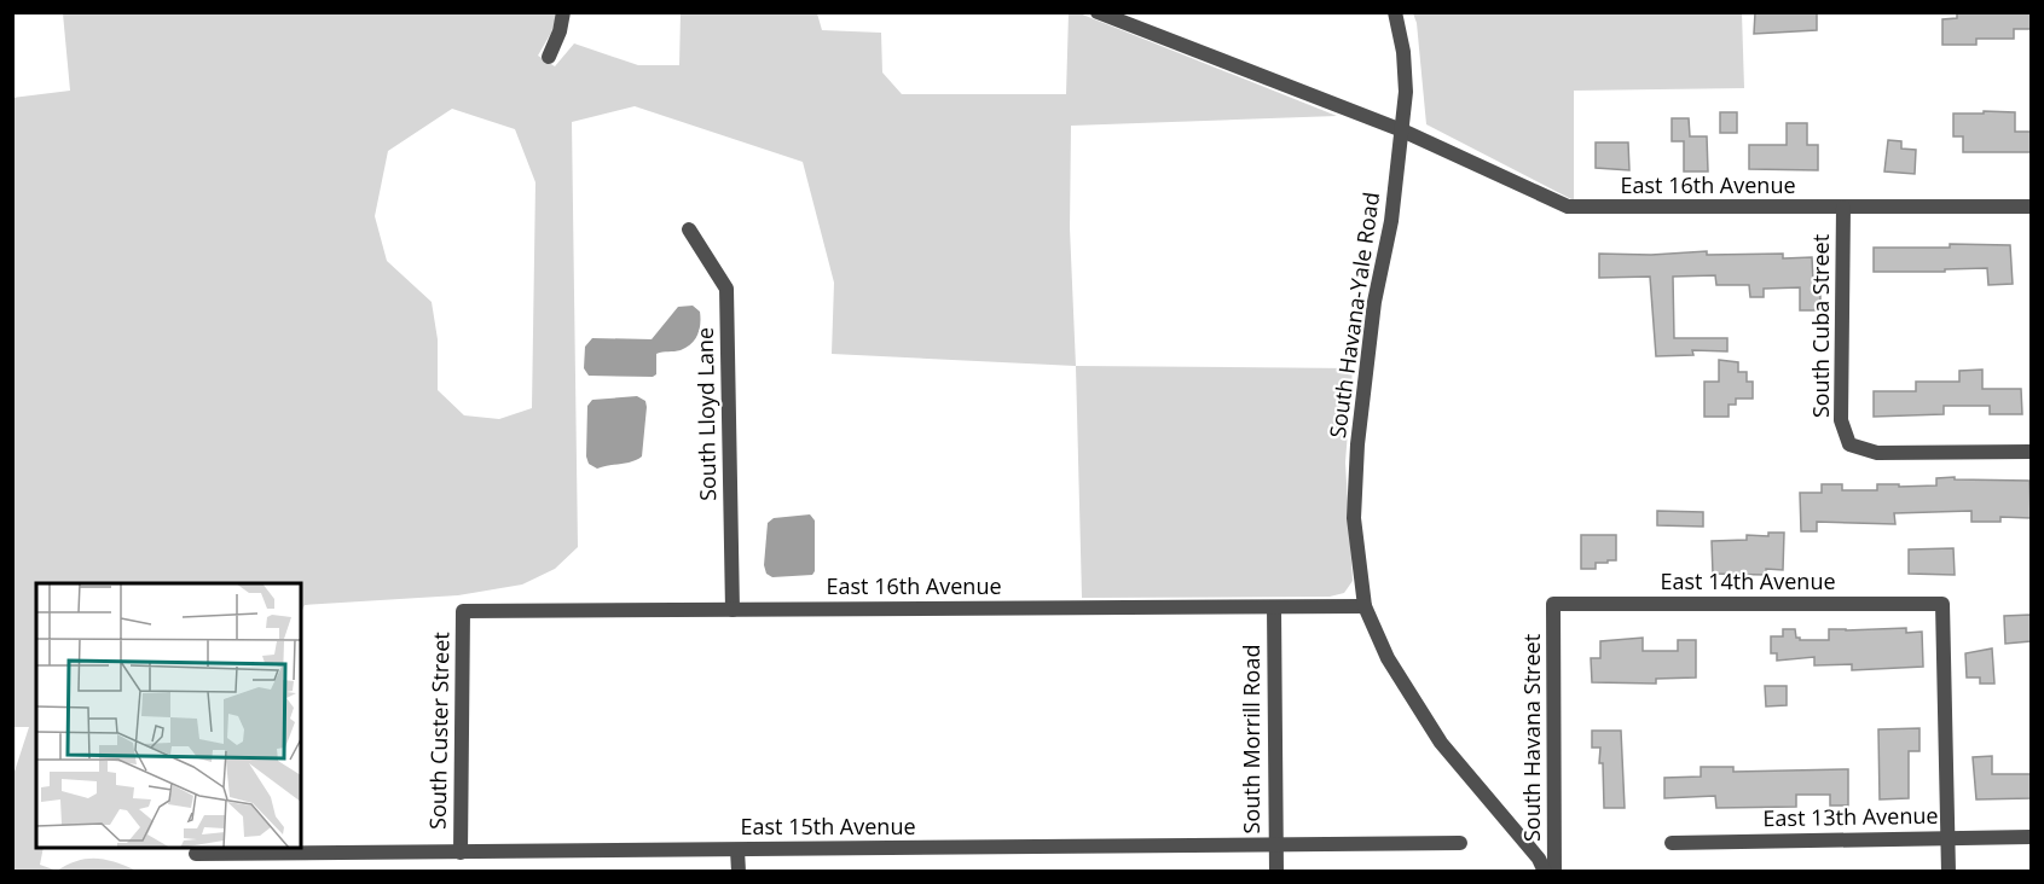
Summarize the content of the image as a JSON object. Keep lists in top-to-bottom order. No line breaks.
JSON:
{"streets":{"street":["East 16th Avenue","South Havana-Yale Road","South Cuba Street","South Lloyd Lane","East 14th Avenue","South Custer Street","South Havana Street","South Morrill Road","East 13th Avenue","East 15th Avenue"]},"crossings":[["East 16th Avenue","South Havana-Yale Road"],["East 16th Avenue","South Cuba Street"],["East 16th Avenue","South Lloyd Lane"],["East 16th Avenue","South Custer Street"],["East 16th Avenue","South Morrill Road"],["East 14th Avenue","South Havana Street"],["East 14th Avenue","East 13th Avenue"],["South Custer Street","East 15th Avenue"],["South Morrill Road","East 15th Avenue"]]}
